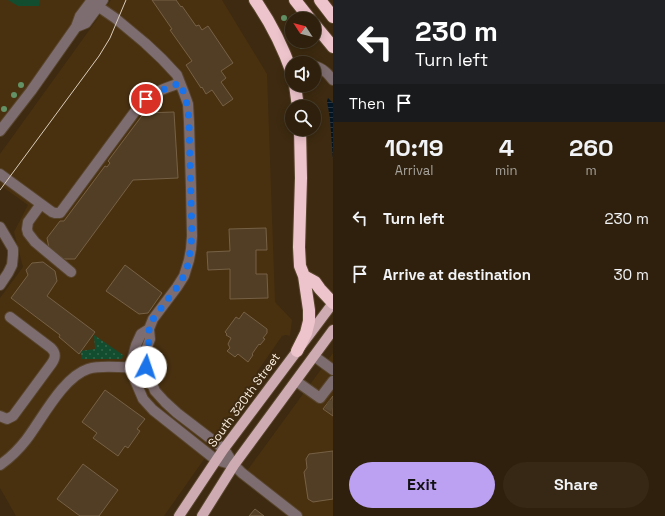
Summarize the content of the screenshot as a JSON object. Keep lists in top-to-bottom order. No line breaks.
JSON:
{"streets":{"main road":["South 320th Street"]},"north":"top left","page":{"turn":["230 m","Turn left"],"then":"Then","eta":["10:19","Arrival","4","min","260","m"],"list":[{"name":"Turn left","value":"230 m"},{"name":"Arrive at destination","value":"30 m"}],"buttons":["Exit","Share"]}}
